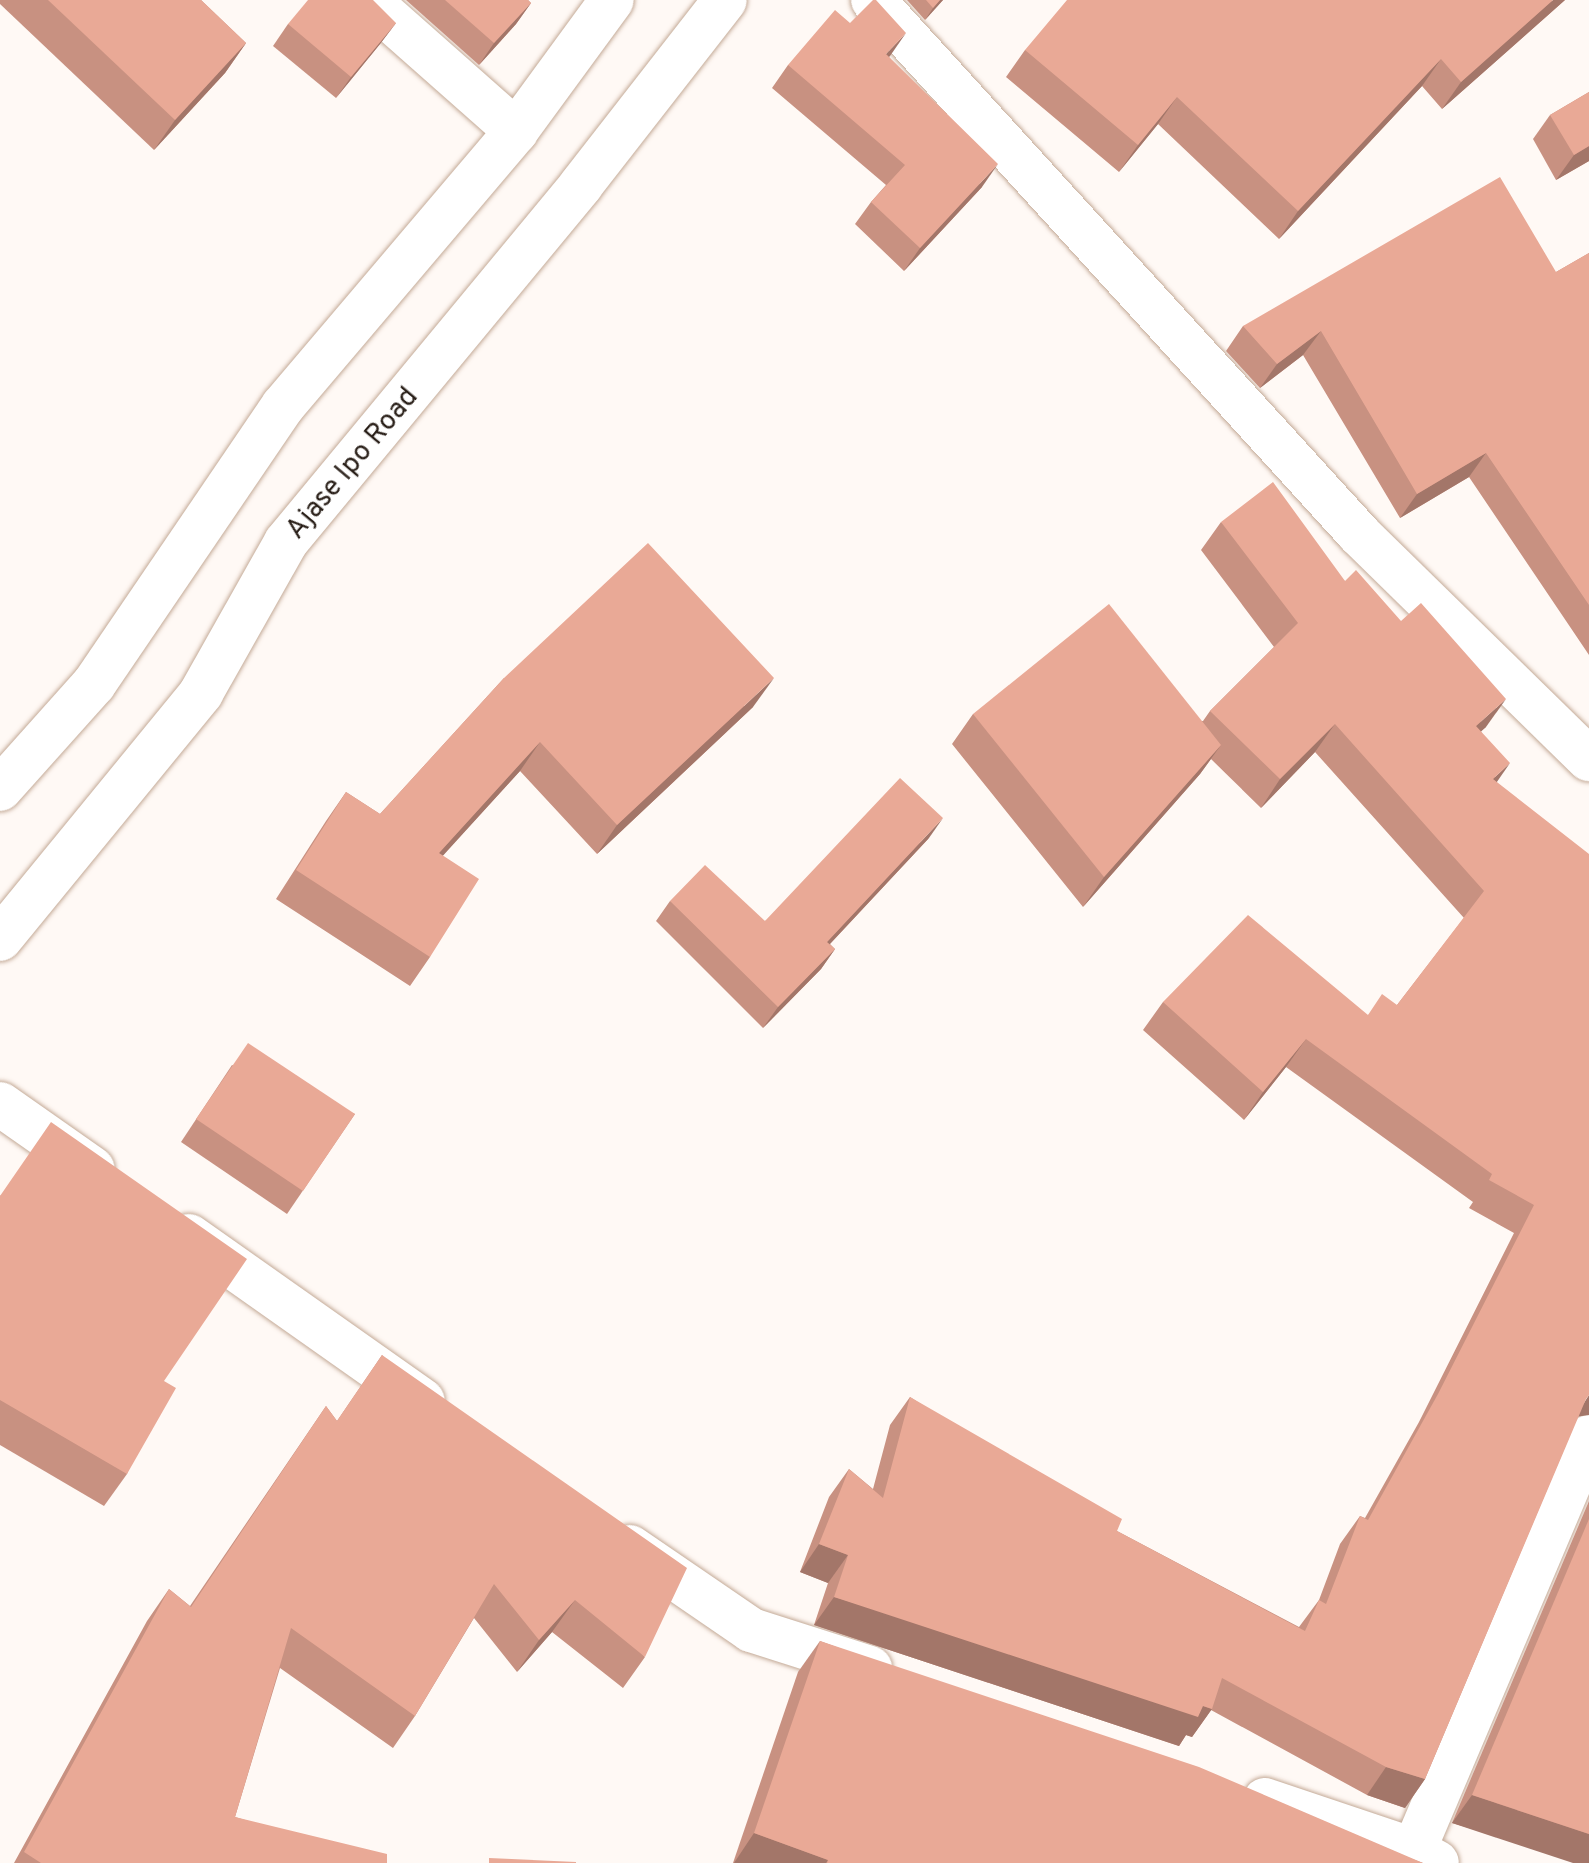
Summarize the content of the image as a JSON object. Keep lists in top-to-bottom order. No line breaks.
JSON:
{"streets":{"main road":["Ajase Ipo Road"]}}
